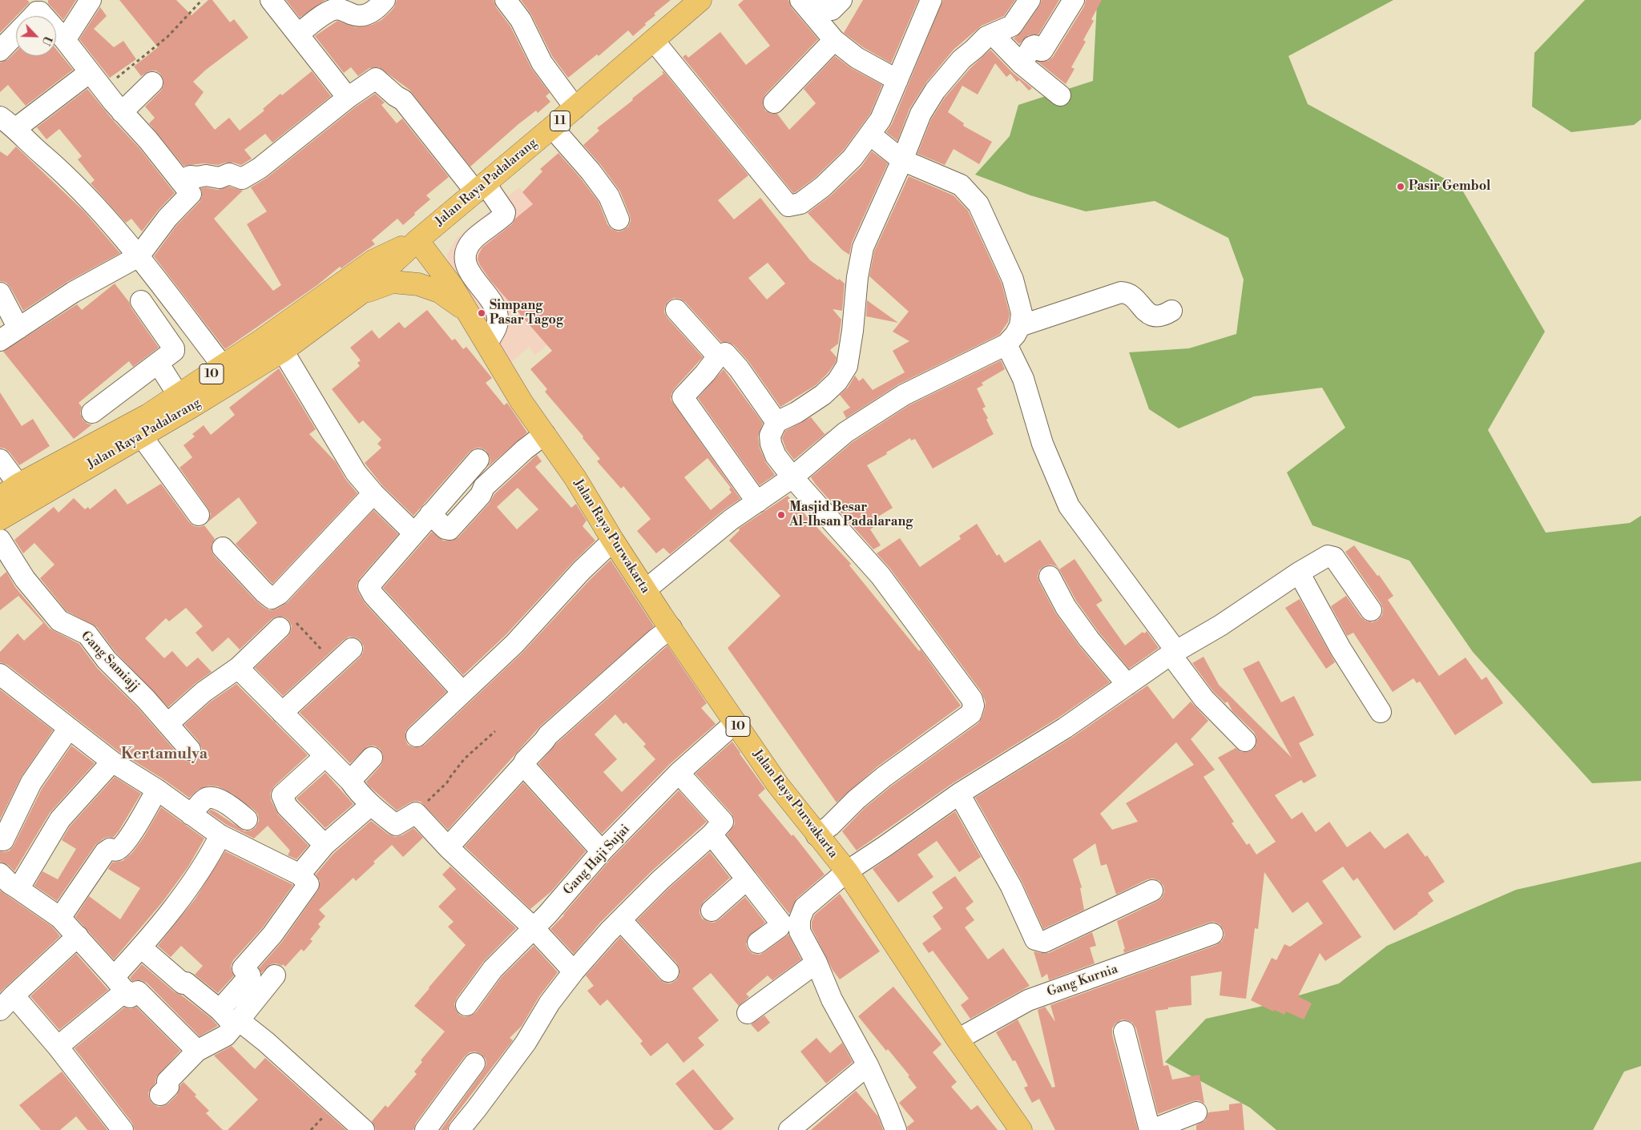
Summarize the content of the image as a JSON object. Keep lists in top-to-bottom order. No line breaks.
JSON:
{"streets":{"highway":["11","Jalan Raya Padalarang","10","Jalan Raya Purwakarta"],"street":["Gang Samiajj","Gang Haji Sujai","Gang Kurnia"]},"crossings":[["Jalan Raya Padalarang","Jalan Raya Purwakarta"],["Jalan Raya Purwakarta","Gang Haji Sujai"],["Jalan Raya Purwakarta","Gang Kurnia"]],"districts":["Kertamulya"],"places":["Pasir Gembol","Simpang Pasar Tagog","Masjid Besar Al-Ihsan Padalarang"],"north":"bottom right"}
